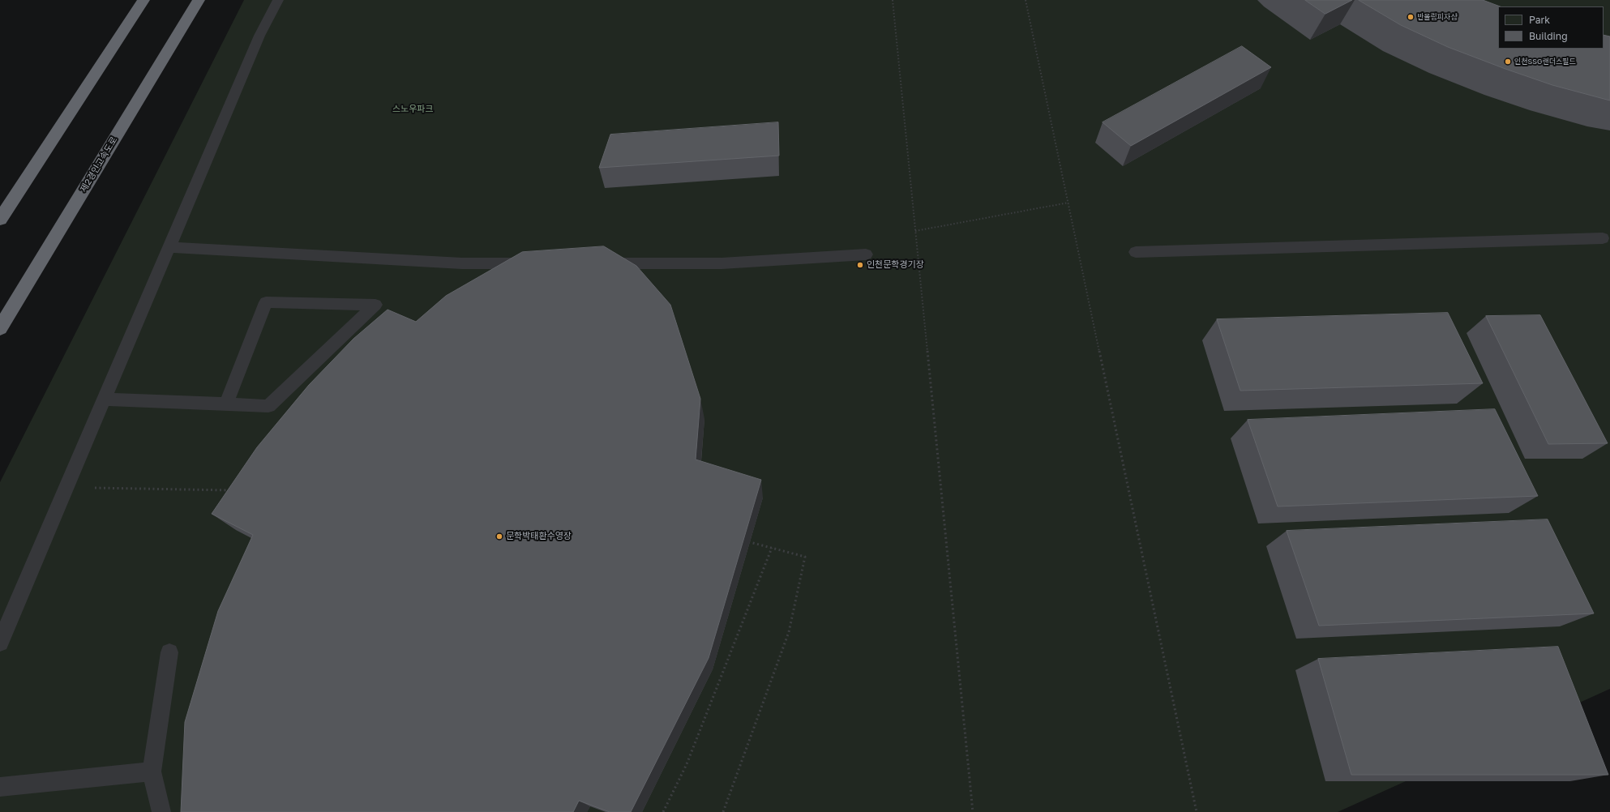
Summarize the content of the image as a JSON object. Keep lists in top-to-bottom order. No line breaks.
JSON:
{"streets":{"highway":["제2경인고속도로"]},"parks":["스노우파크"],"places":["반올림피자샵","인천SSG랜더스필드","인천문학경기장","문학박태환수영장"],"legend":["Park","Building"]}
